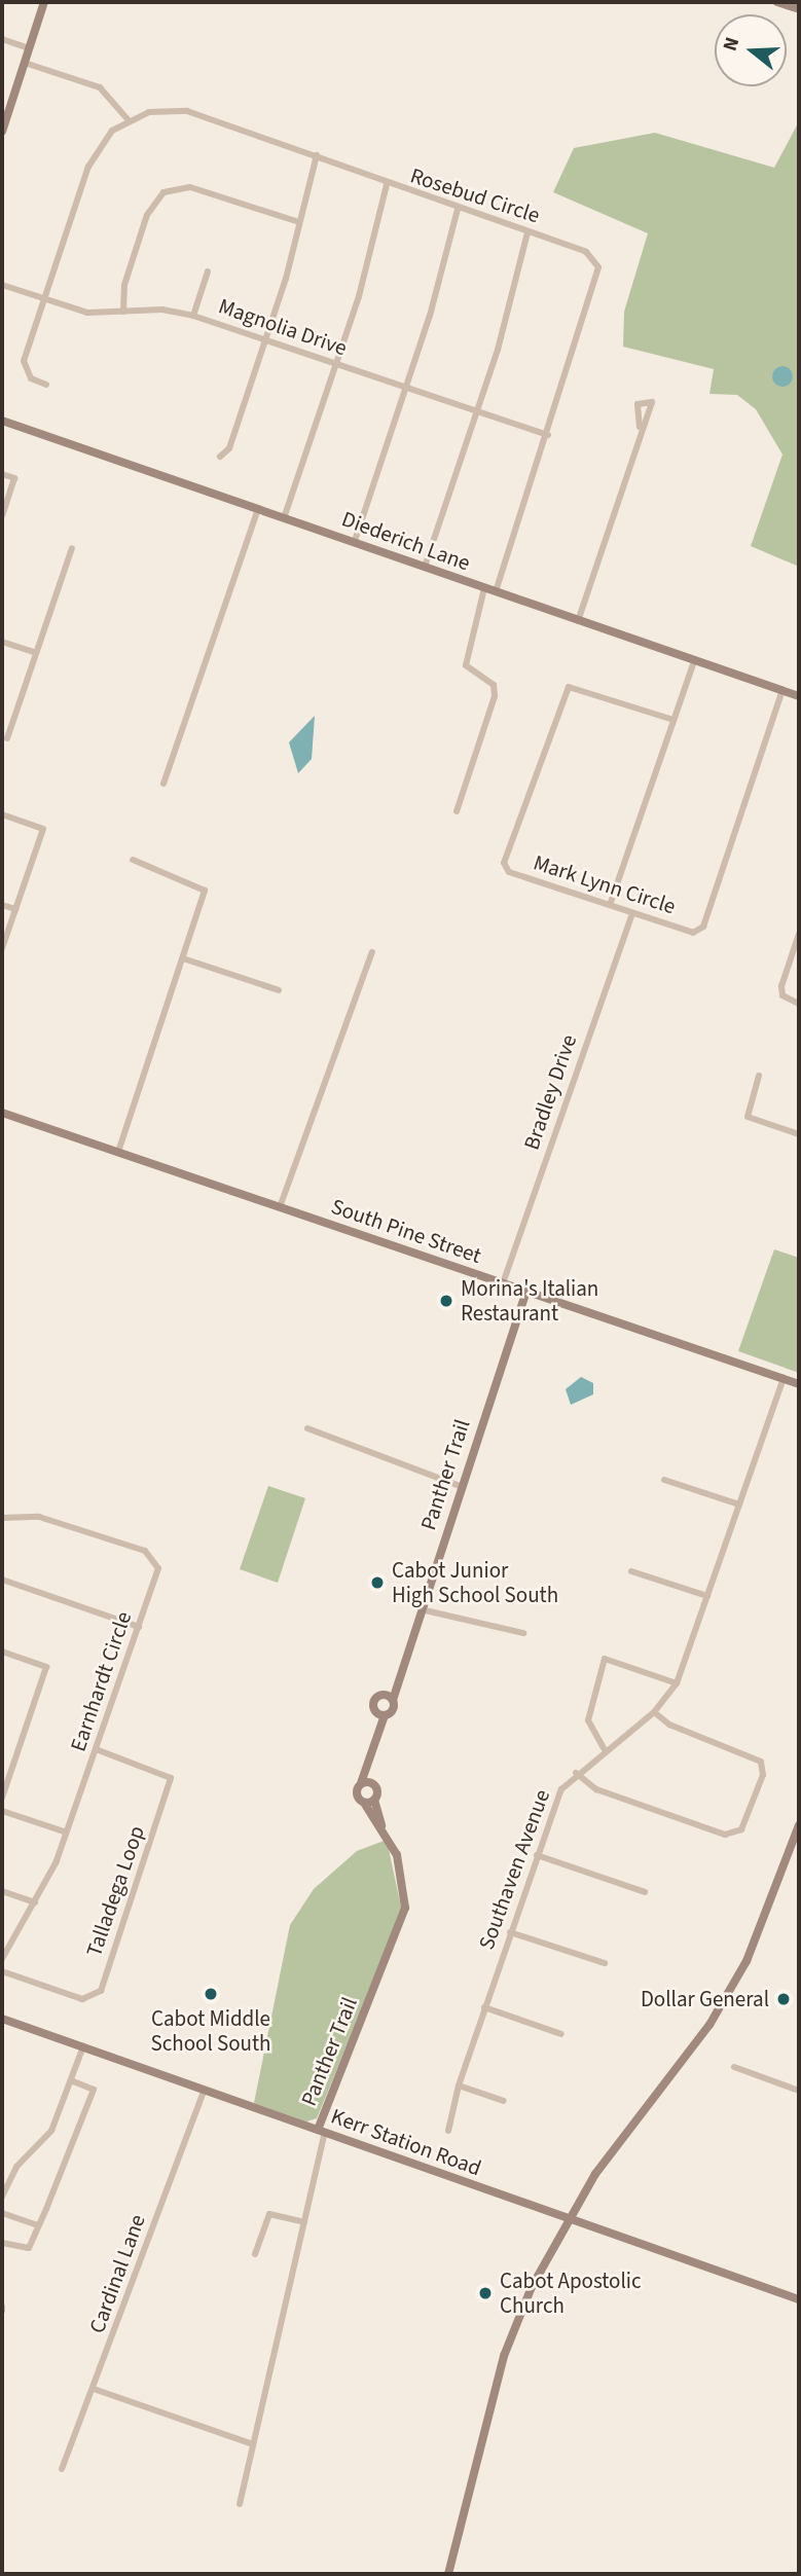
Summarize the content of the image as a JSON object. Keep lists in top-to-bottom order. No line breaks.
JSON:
{"streets":{"street":["Rosebud Circle","Magnolia Drive","Diederich Lane","Mark Lynn Circle","Bradley Drive","South Pine Street","Panther Trail","Earnhardt Circle","Southaven Avenue","Talladega Loop","Kerr Station Road","Cardinal Lane"]},"crossings":[["Rosebud Circle","Magnolia Drive"],["Rosebud Circle","Diederich Lane"],["Diederich Lane","Mark Lynn Circle"],["Mark Lynn Circle","Bradley Drive"],["Bradley Drive","South Pine Street"],["South Pine Street","Panther Trail"],["South Pine Street","Southaven Avenue"],["Panther Trail","Kerr Station Road"],["Earnhardt Circle","Talladega Loop"],["Kerr Station Road","Cardinal Lane"]],"places":["Morina's Italian Restaurant","Cabot Junior High School South","Cabot Middle School South","Dollar General","Cabot Apostolic Church"],"north":"left"}
